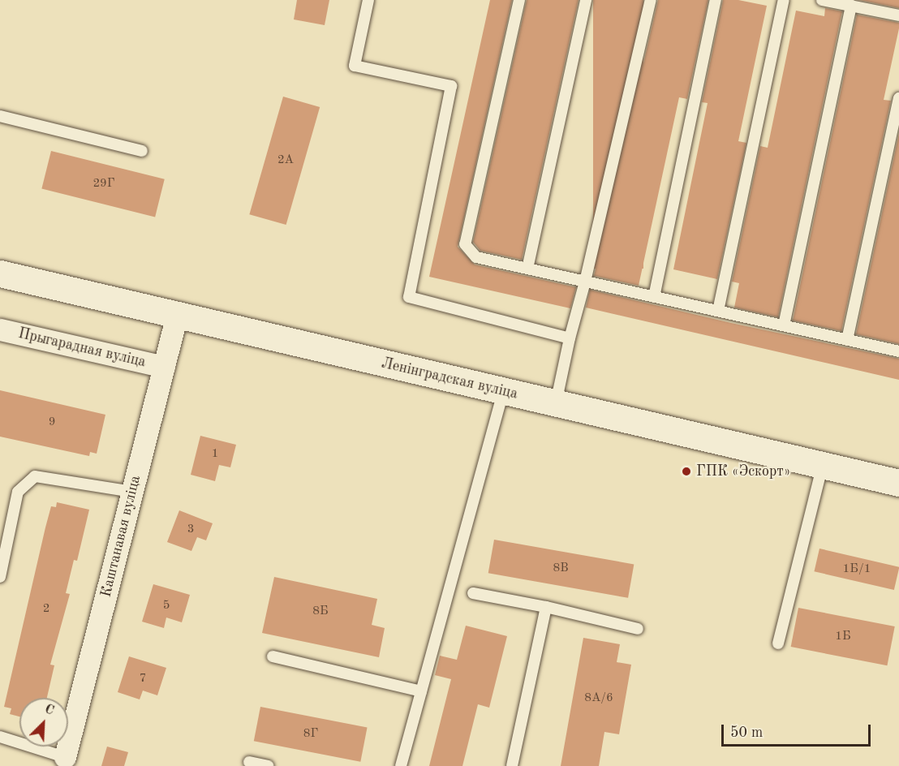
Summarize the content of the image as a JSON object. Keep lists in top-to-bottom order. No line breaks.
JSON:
{"streets":{"main road":["Ленінградская вуліца"],"street":["Прыгарадная вуліца","Каштанавая вуліца"]},"crossings":[["Прыгарадная вуліца","Каштанавая вуліца"],["Ленінградская вуліца","Каштанавая вуліца"]],"places":["ГПК «Эскорт»"],"house_numbers":["2А","29Г","9","1","3","8В","1Б/1","5","2","8Б","1Б","7","8А/6","8Г"],"scale_bar":"50 m","north":"top right"}
